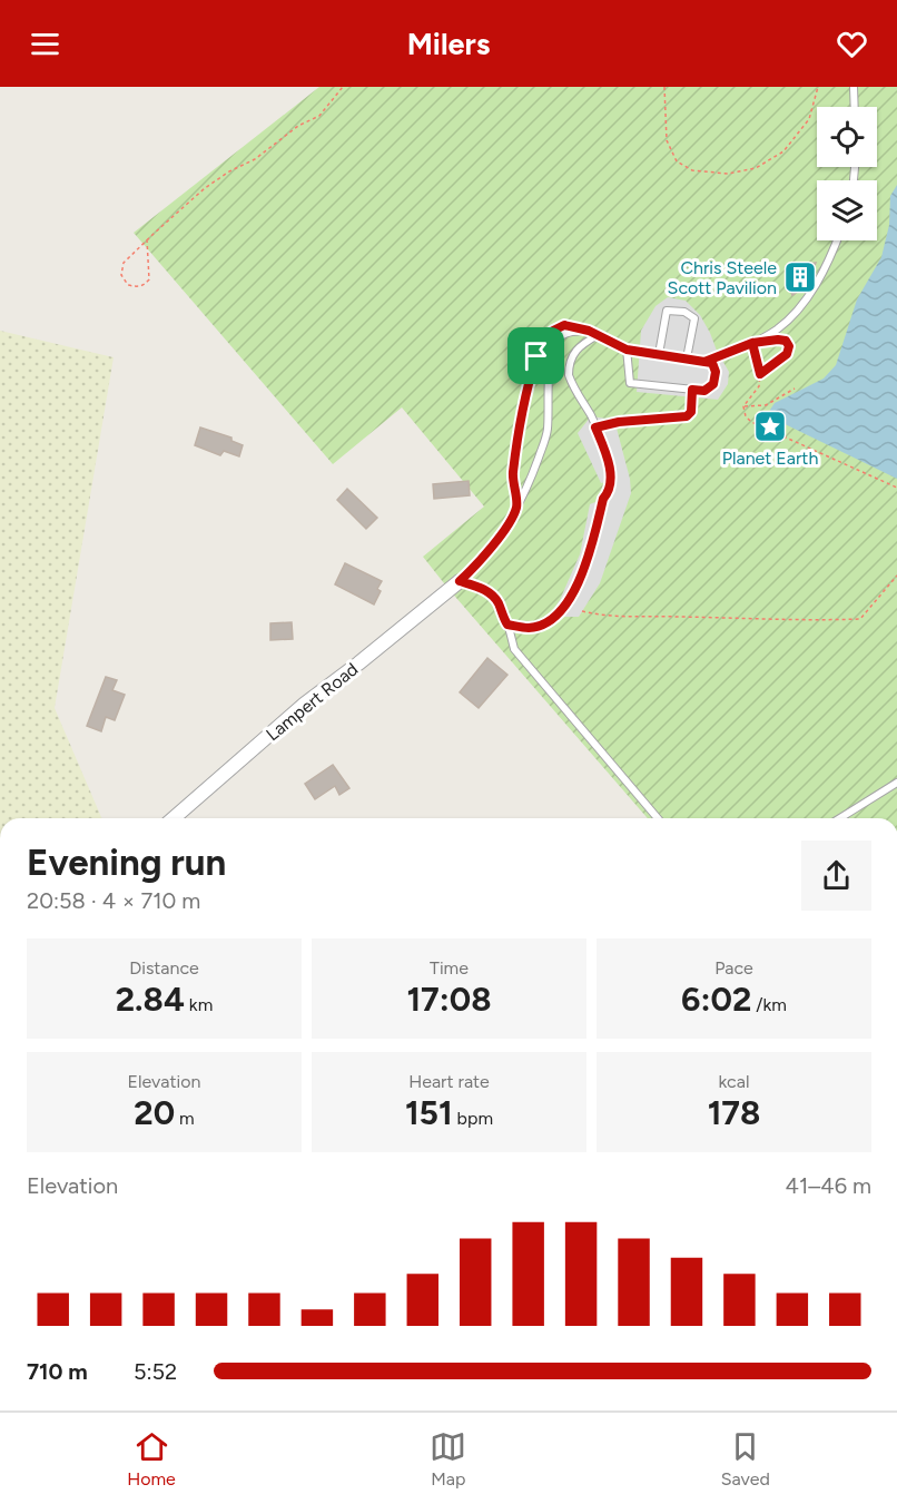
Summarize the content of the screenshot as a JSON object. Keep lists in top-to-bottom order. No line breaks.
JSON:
{"streets":{"street":["Lampert Road"]},"places":{"building":["Chris Steele Scott Pavilion"],"place":["Planet Earth"]},"page":{"header":"Milers","heading":["Evening run","20:58 · 4 × 710 m"],"stats":[["Distance","2.84 km"],["Time","17:08"],["Pace","6:02 /km"],["Elevation","20 m"],["Heart rate","151 bpm"],["kcal","178"]],"chart":["Elevation","41–46 m"],"list":[{"name":"710 m","note":"5:52"}],"tabs":["Home","Map","Saved"]}}
